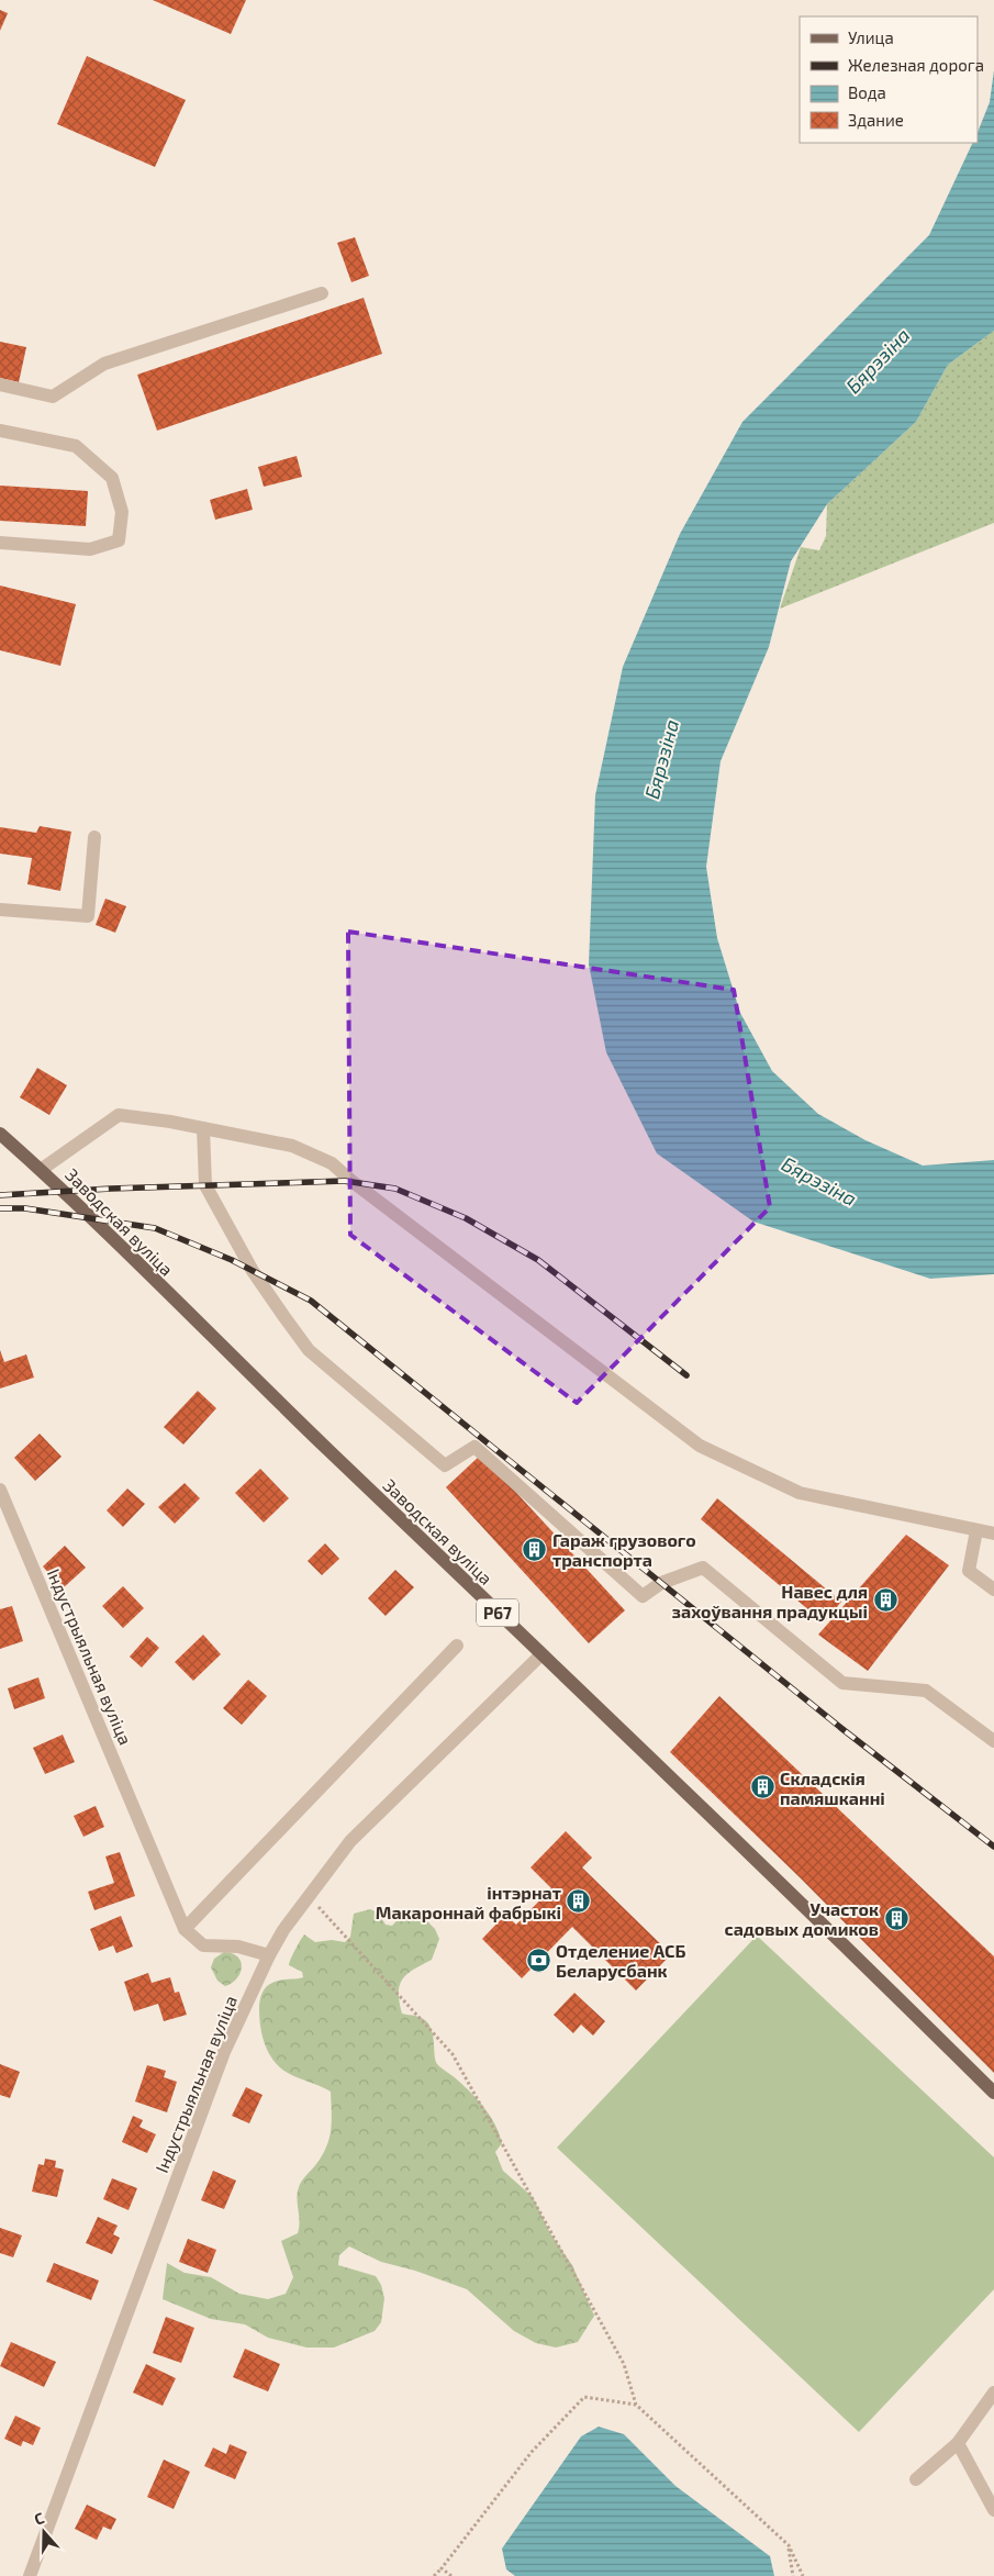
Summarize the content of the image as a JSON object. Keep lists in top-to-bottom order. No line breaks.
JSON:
{"streets":{"main road":["Заводская вуліца","Р67"],"street":["Індустрыяльная вуліца"]},"water":["Бярэзіна"],"places":{"building":["Гараж грузового транспорта","Навес для захоўвання прадукцыі","Складскія памяшканні","інтэрнат Макароннай фабрыкі","Участок садовых домиков"],"bank":["Отделение АСБ Беларусбанк"]},"legend":["Улица","Железная дорога","Вода","Здание"],"north":"top"}
